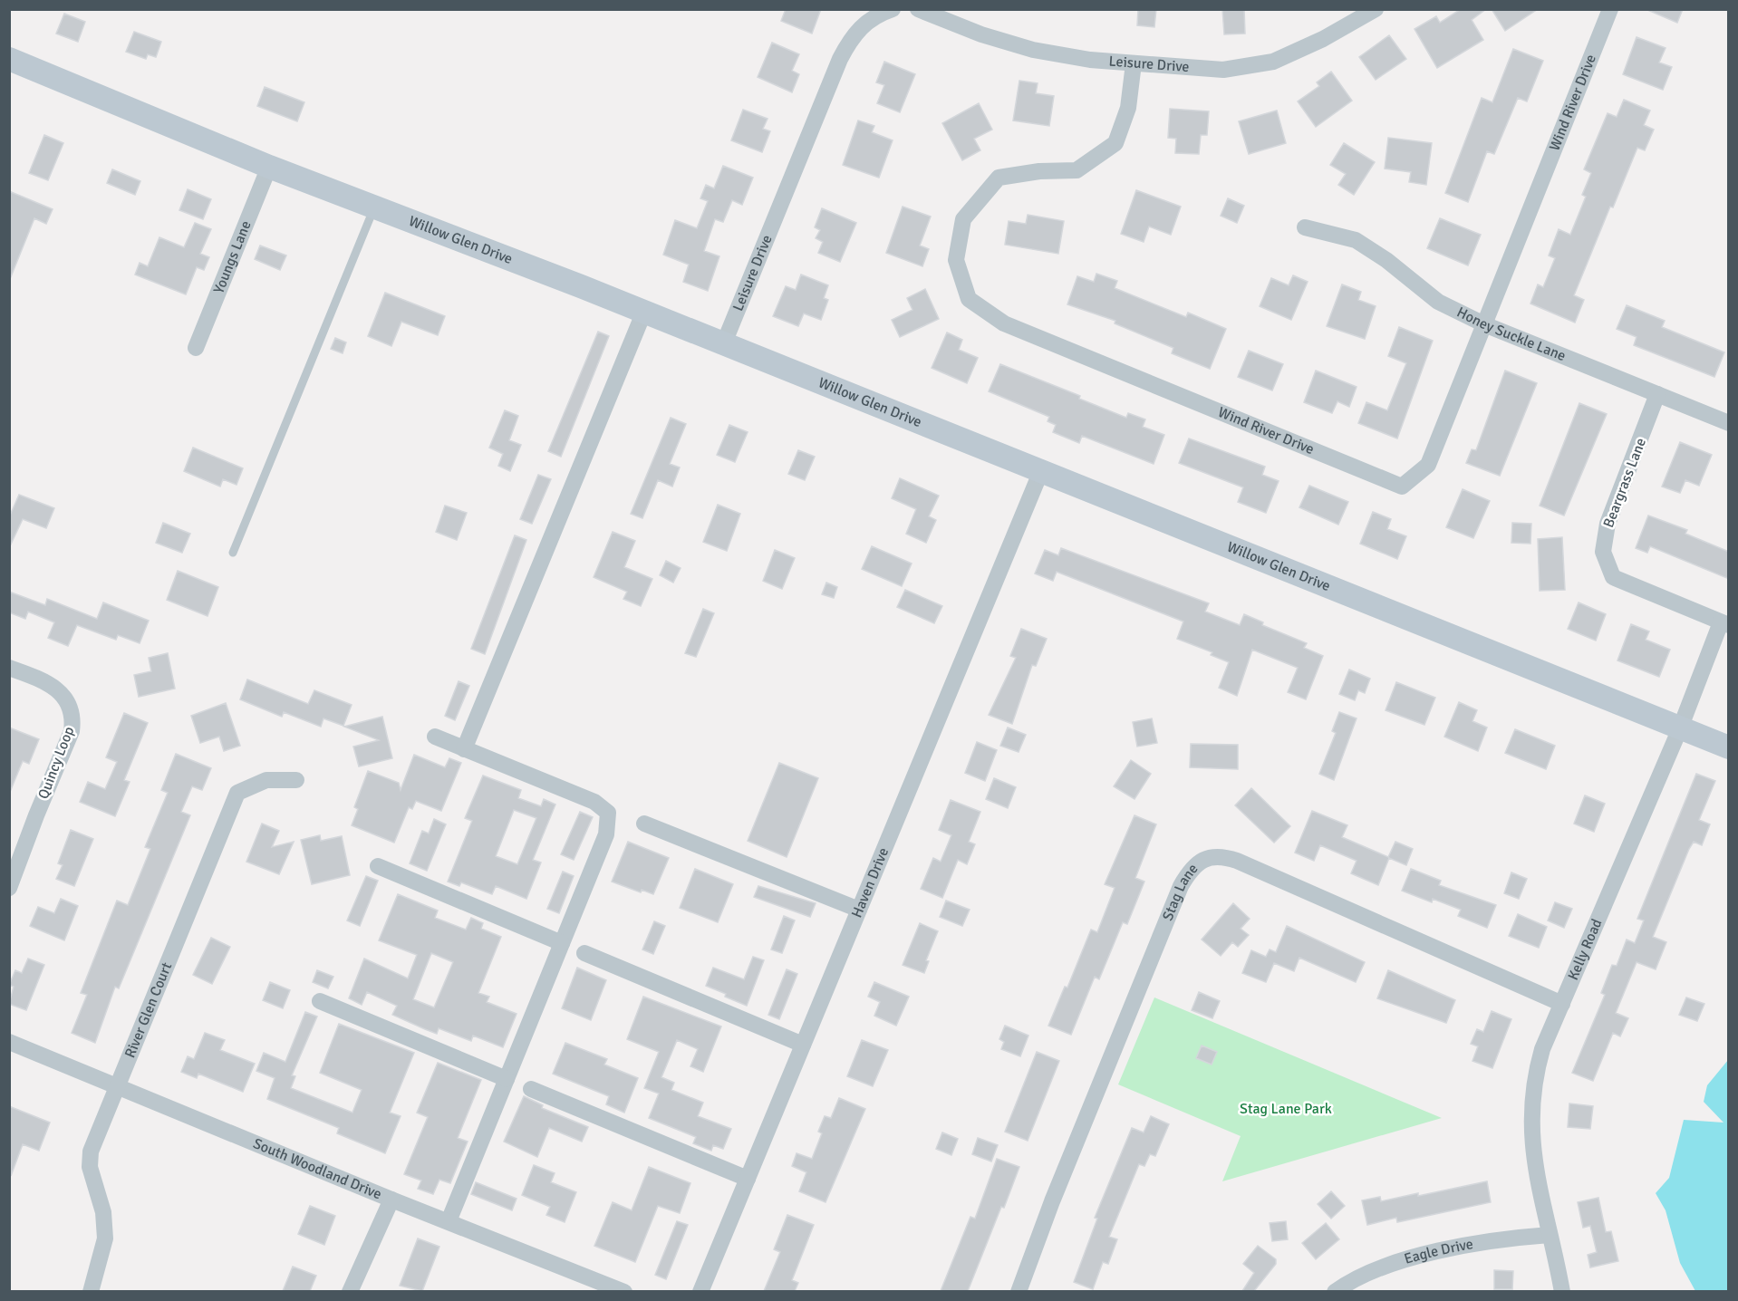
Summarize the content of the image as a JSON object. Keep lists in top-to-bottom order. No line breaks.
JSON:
{"streets":{"main road":["Willow Glen Drive"],"street":["Leisure Drive","Wind River Drive","Youngs Lane","Honey Suckle Lane","Beargrass Lane","Quincy Loop","Haven Drive","Stag Lane","Kelly Road","River Glen Court","South Woodland Drive","Eagle Drive"]},"crossings":[["Leisure Drive","Wind River Drive"],["Leisure Drive","Willow Glen Drive"],["Wind River Drive","Honey Suckle Lane"],["Willow Glen Drive","Youngs Lane"],["Willow Glen Drive","Haven Drive"],["Willow Glen Drive","Kelly Road"],["Honey Suckle Lane","Beargrass Lane"],["Beargrass Lane","Kelly Road"],["Stag Lane","Kelly Road"],["Kelly Road","Eagle Drive"],["River Glen Court","South Woodland Drive"]],"parks":["Stag Lane Park"]}
